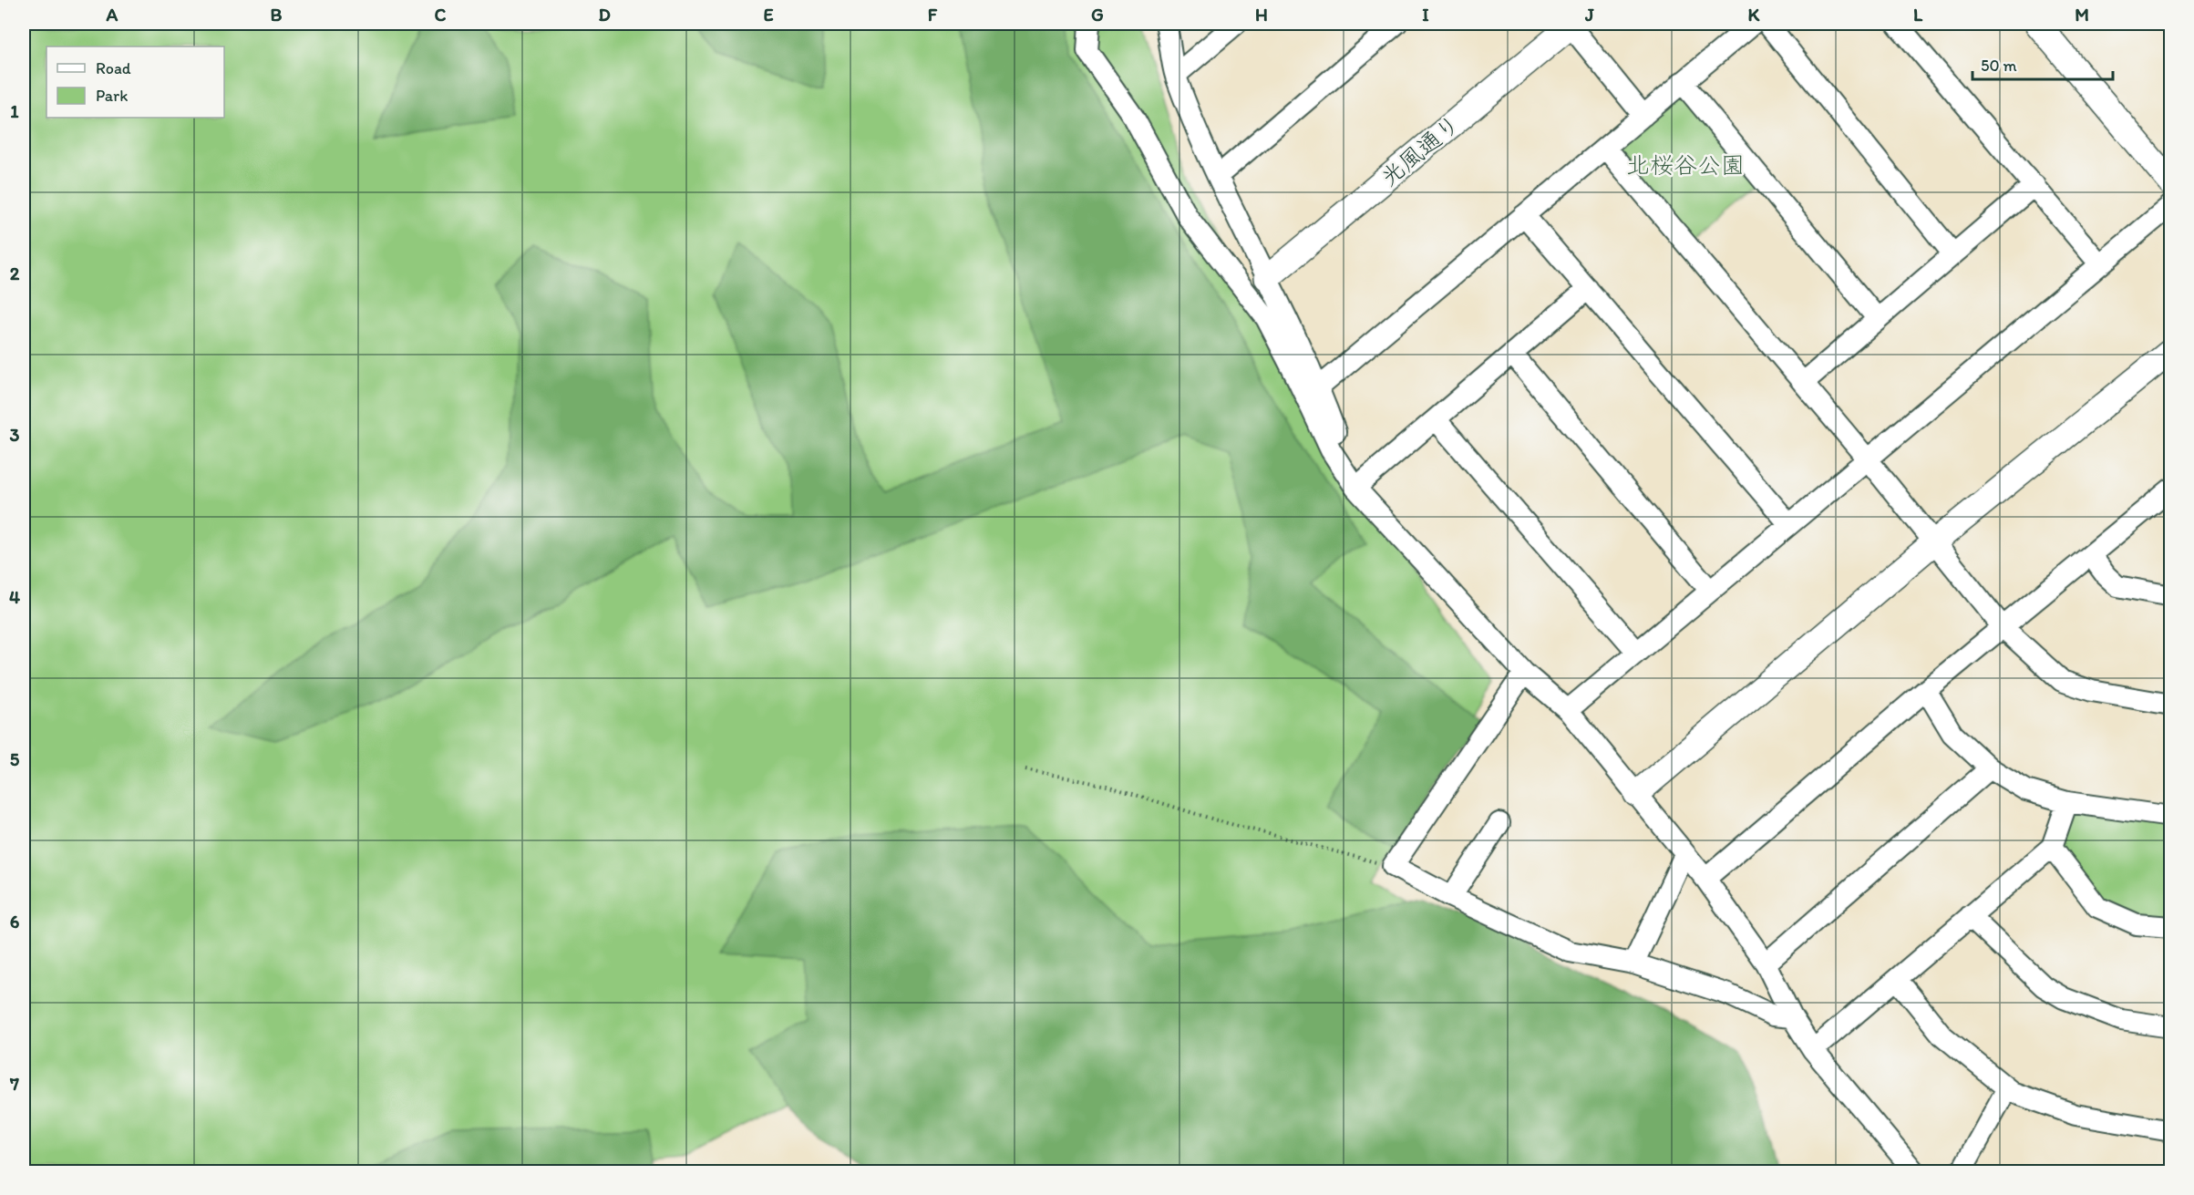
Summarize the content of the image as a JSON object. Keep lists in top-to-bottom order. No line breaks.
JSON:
{"streets":{"street":["光風通り"]},"parks":["北桜谷公園"],"legend":["Road","Park"],"scale_bar":"50 m","grid":{"columns":["A","B","C","D","E","F","G","H","I","J","K","L","M"],"rows":["1","2","3","4","5","6","7"]}}
